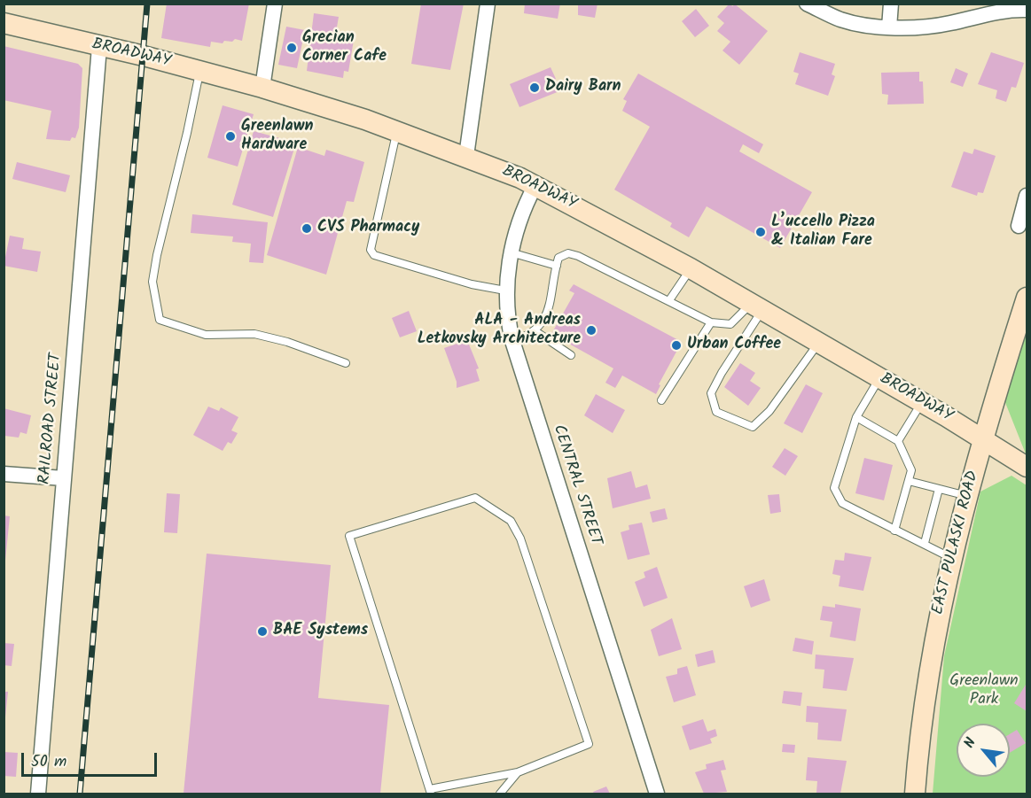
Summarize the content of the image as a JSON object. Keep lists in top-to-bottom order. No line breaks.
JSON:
{"streets":{"main road":["BROADWAY","EAST PULASKI ROAD"],"street":["RAILROAD STREET","CENTRAL STREET"]},"crossings":[["BROADWAY","RAILROAD STREET"],["BROADWAY","CENTRAL STREET"],["BROADWAY","EAST PULASKI ROAD"]],"parks":["Greenlawn Park"],"places":["Grecian Corner Cafe","Dairy Barn","Greenlawn Hardware","CVS Pharmacy","L’uccello Pizza & Italian Fare","ALA - Andreas Letkovsky Architecture","Urban Coffee","BAE Systems"],"scale_bar":"50 m","north":"top left"}
